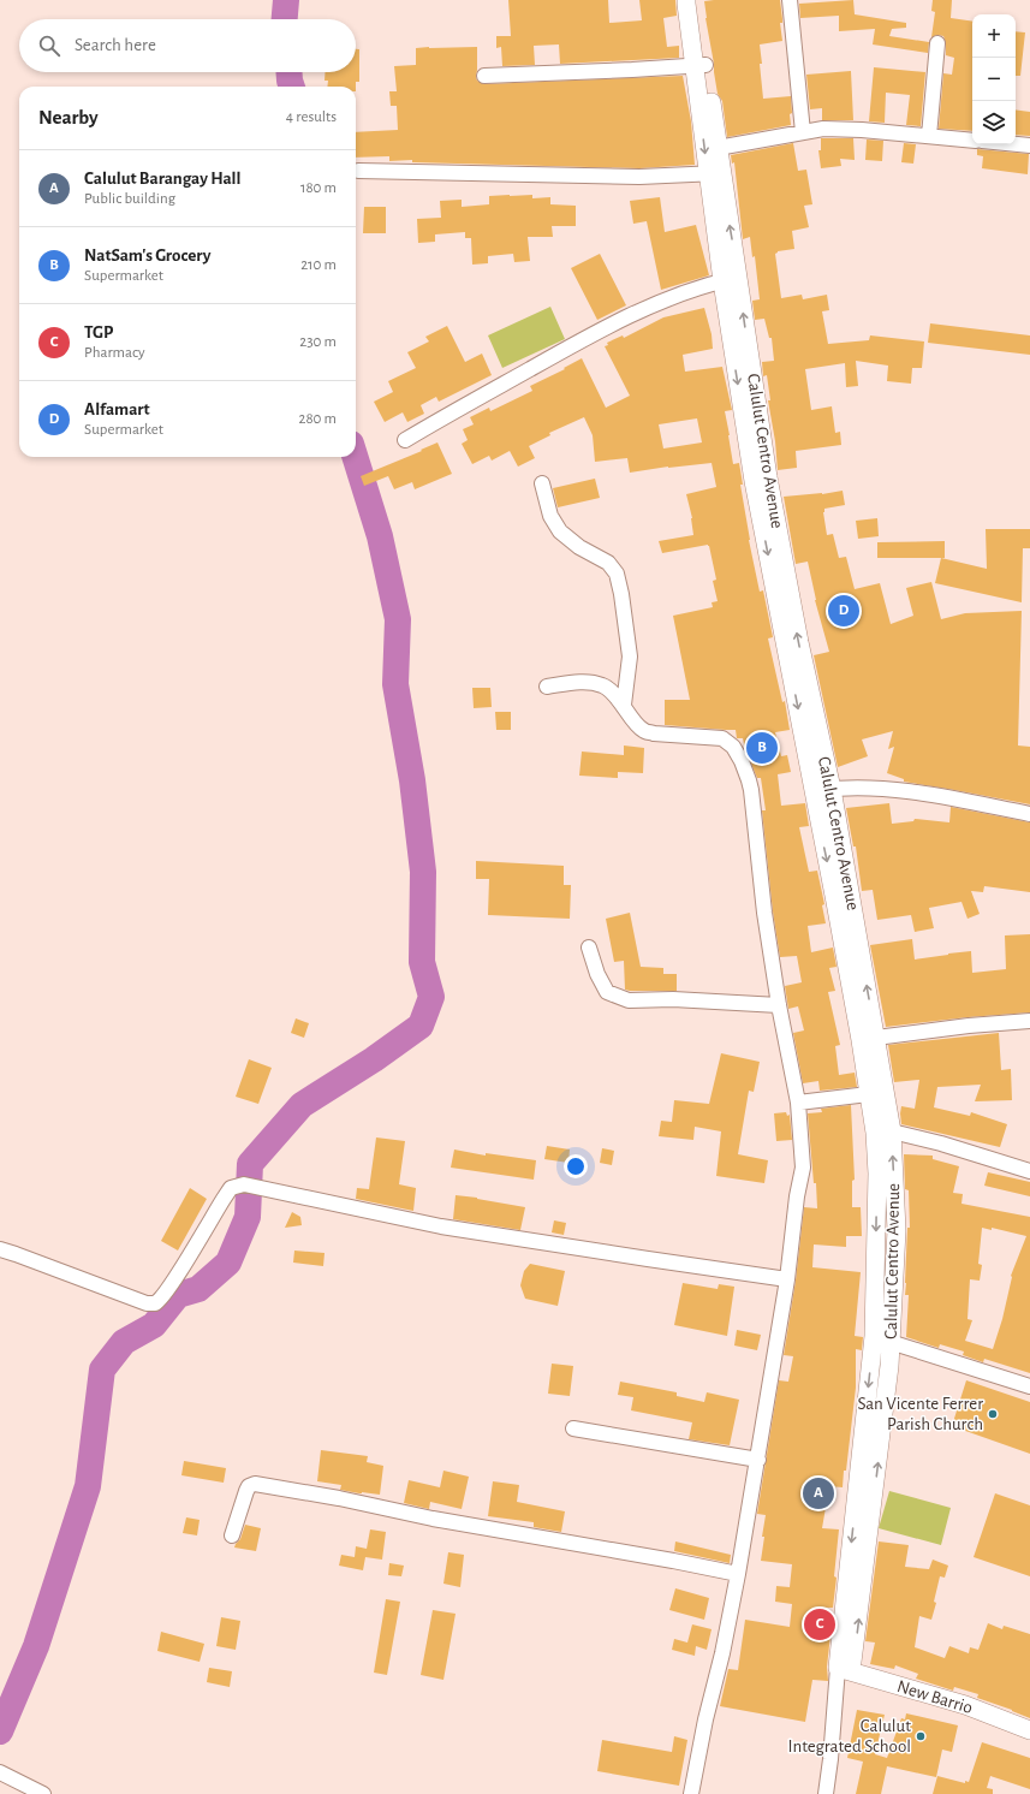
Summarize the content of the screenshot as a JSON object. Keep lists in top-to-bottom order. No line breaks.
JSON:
{"streets":{"main road":["Calulut Centro Avenue","New Barrio"]},"crossings":[["Calulut Centro Avenue","New Barrio"]],"places":["San Vicente Ferrer Parish Church","Calulut Integrated School"],"page":{"map_buttons":["+","−"],"search":"Search here","heading":["Nearby","4 results"],"list":[{"mark":"A","name":"Calulut Barangay Hall","note":"Public building","value":"180 m"},{"mark":"B","name":"NatSam's Grocery","note":"Supermarket","value":"210 m"},{"mark":"C","name":"TGP","note":"Pharmacy","value":"230 m"},{"mark":"D","name":"Alfamart","note":"Supermarket","value":"280 m"}],"pins":["D","B","A","C"]}}
